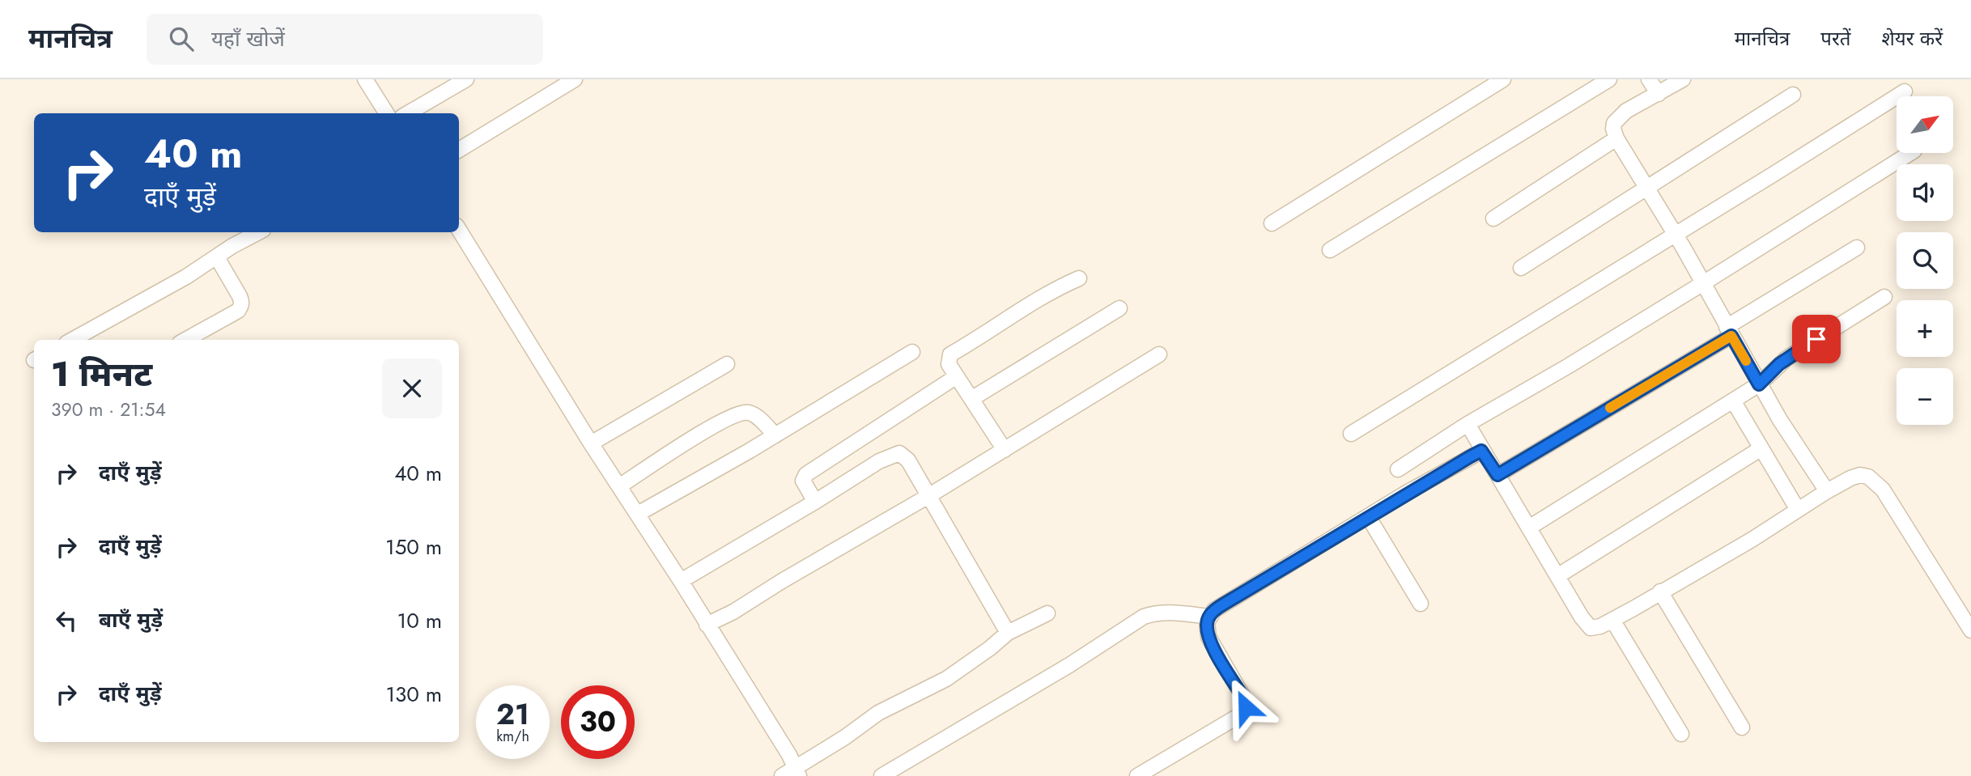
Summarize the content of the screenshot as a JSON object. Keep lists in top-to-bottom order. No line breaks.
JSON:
{"north":"top right","page":{"header":"मानचित्र","search":"यहाँ खोजें","nav":["मानचित्र","परतें","शेयर करें"],"map_buttons":["+","−"],"turn":["40 m","दाएँ मुड़ें"],"heading":["1 मिनट","390 m · 21:54"],"list":[{"name":"दाएँ मुड़ें","value":"40 m"},{"name":"दाएँ मुड़ें","value":"150 m"},{"name":"बाएँ मुड़ें","value":"10 m"},{"name":"दाएँ मुड़ें","value":"130 m"}],"speed":"21 km/h","limit":"30"}}
